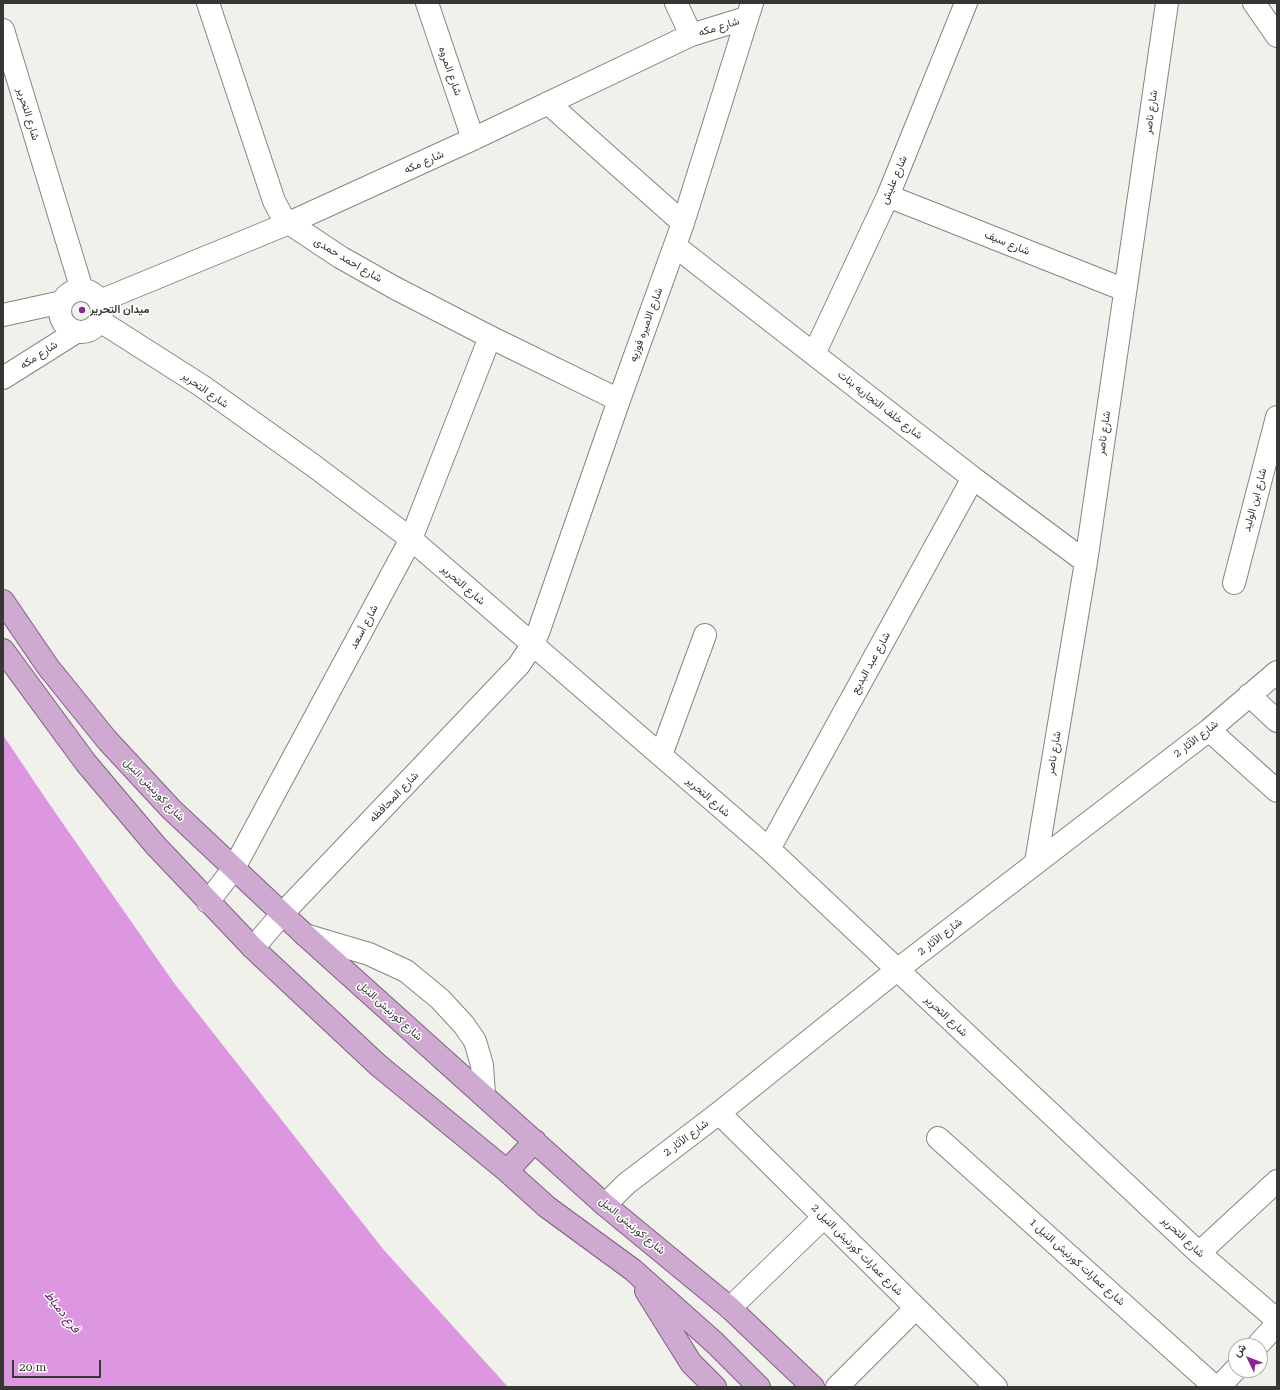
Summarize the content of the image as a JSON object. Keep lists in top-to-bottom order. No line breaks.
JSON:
{"streets":{"main road":["شارع كورنيش النيل"],"street":["شارع مكه","شارع المروه","شارع ناصر","شارع التحرير","شارع عليش","شارع سيف","شارع احمد حمدى","شارع الاميره فوزيه","شارع خلف التجاريه بنات","شارع ابن الوليد","شارع أسعد","شارع عبد البديع","شارع الآثار 2","شارع المحافظه","شارع عمارات كورنيش النيل 2","شارع عمارات كورنيش النيل 1"]},"crossings":[["شارع مكه","شارع المروه"],["شارع مكه","شارع التحرير"],["شارع مكه","شارع احمد حمدى"],["شارع مكه","شارع الاميره فوزيه"],["شارع ناصر","شارع سيف"],["شارع ناصر","شارع خلف التجاريه بنات"],["شارع ناصر","شارع الآثار 2"],["شارع التحرير","شارع الاميره فوزيه"],["شارع التحرير","شارع أسعد"],["شارع التحرير","شارع عبد البديع"],["شارع التحرير","شارع الآثار 2"],["شارع التحرير","شارع المحافظه"],["شارع عليش","شارع سيف"],["شارع عليش","شارع خلف التجاريه بنات"],["شارع احمد حمدى","شارع الاميره فوزيه"],["شارع احمد حمدى","شارع أسعد"],["شارع الاميره فوزيه","شارع خلف التجاريه بنات"],["شارع الاميره فوزيه","شارع المحافظه"],["شارع خلف التجاريه بنات","شارع عبد البديع"],["شارع أسعد","شارع كورنيش النيل"],["شارع الآثار 2","شارع كورنيش النيل"],["شارع الآثار 2","شارع عمارات كورنيش النيل 2"],["شارع كورنيش النيل","شارع المحافظه"]],"water":["فرع دمياط"],"places":["ميدان التحرير"],"scale_bar":"20 m","north":"top left"}
